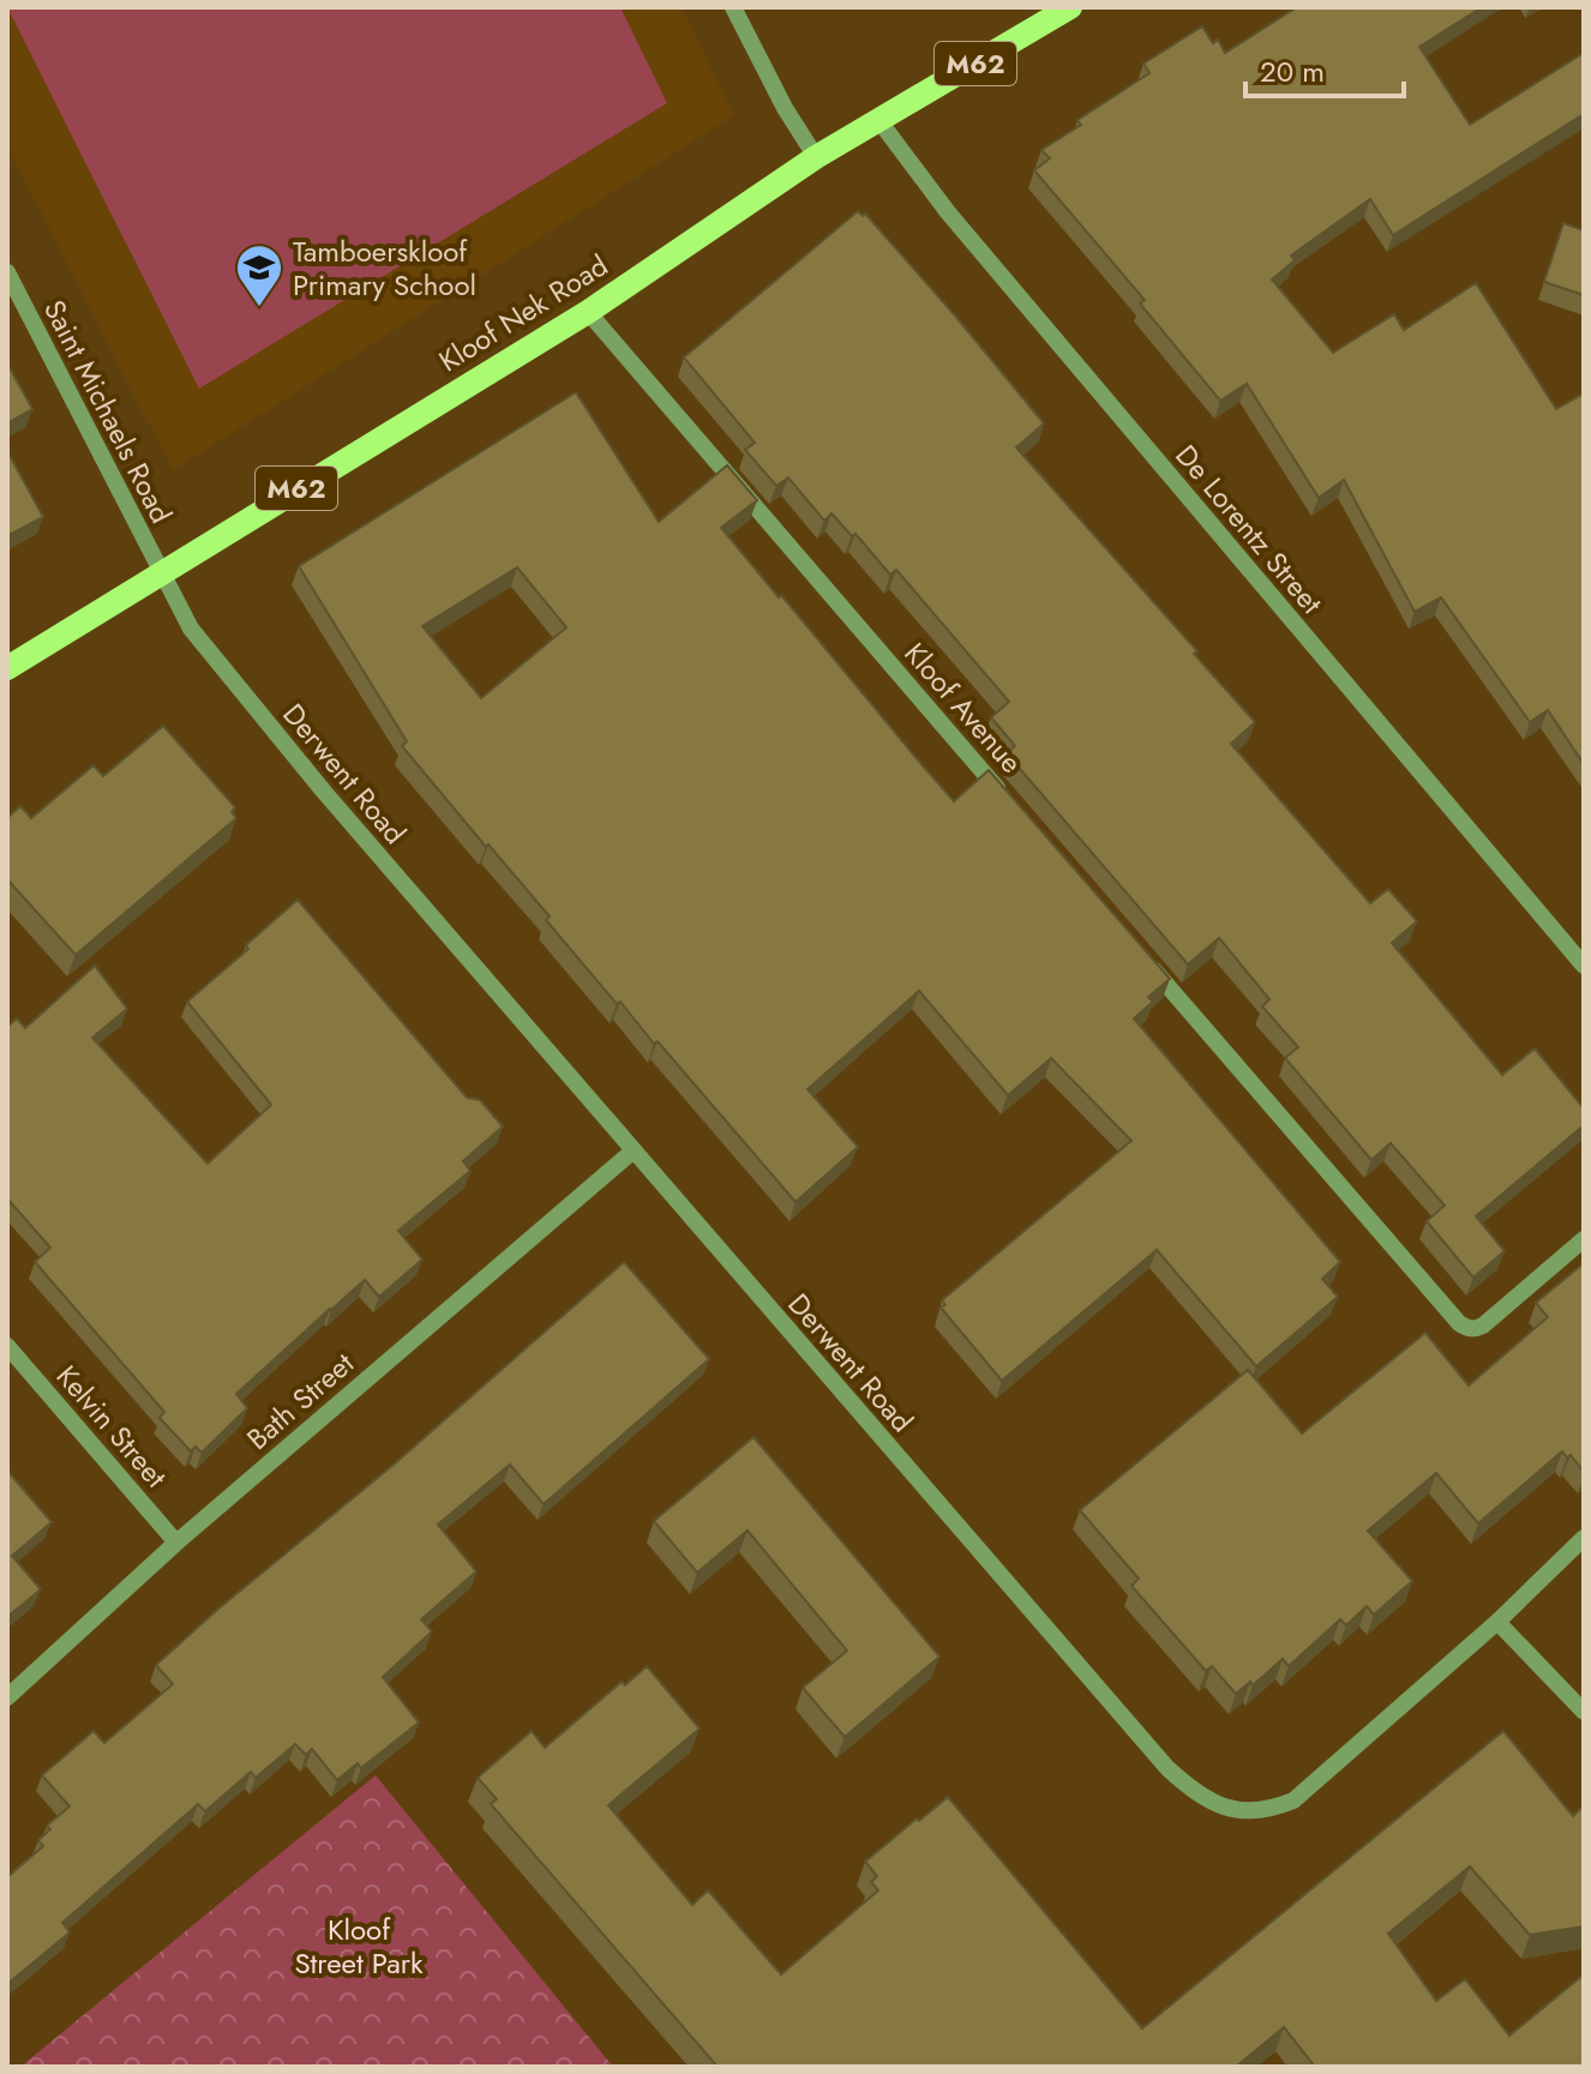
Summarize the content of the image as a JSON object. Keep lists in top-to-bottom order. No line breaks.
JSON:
{"streets":{"main road":["M62","Kloof Nek Road"],"street":["Saint Michaels Road","De Lorentz Street","Kloof Avenue","Derwent Road","Bath Street","Kelvin Street"]},"crossings":[["Kloof Nek Road","Saint Michaels Road"],["Kloof Nek Road","De Lorentz Street"],["Kloof Nek Road","Kloof Avenue"],["Kloof Nek Road","Derwent Road"],["Saint Michaels Road","Derwent Road"],["Derwent Road","Bath Street"],["Bath Street","Kelvin Street"]],"parks":["Kloof Street Park"],"places":{"school or university":["Tamboerskloof Primary School"]},"scale_bar":"20 m"}
